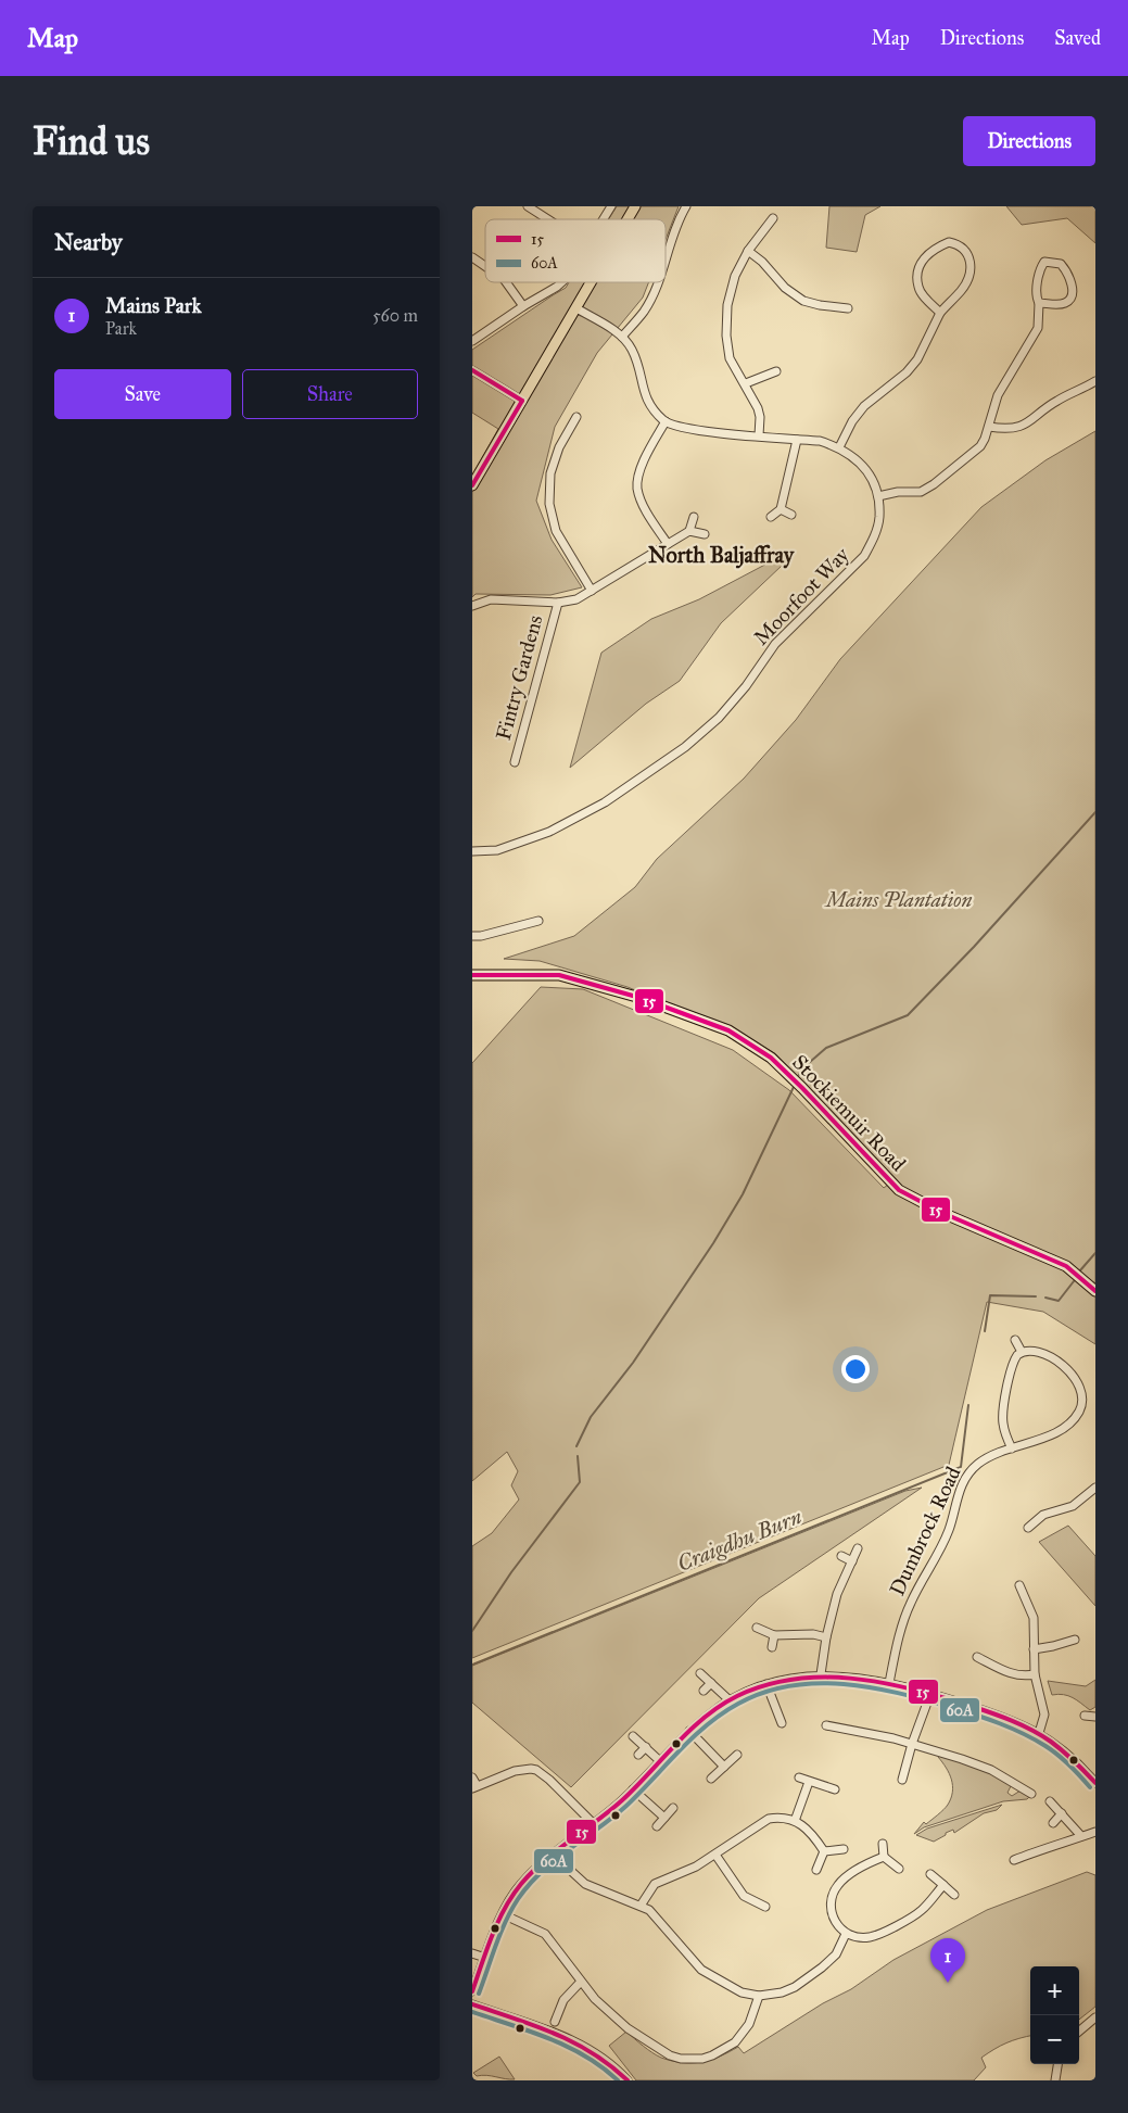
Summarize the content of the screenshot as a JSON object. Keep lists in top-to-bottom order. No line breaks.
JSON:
{"streets":{"main road":["Stockiemuir Road"],"street":["Moorfoot Way","Fintry Gardens","Dumbrock Road"]},"districts":["North Baljaffray"],"water":["Craigdhu Burn"],"parks":["Mains Plantation"],"lines":["transit line 15","transit line 60A"],"legend":["15","60A"],"page":{"header":"Map","nav":["Map","Directions","Saved"],"buttons":["Directions",["Save","Share"]],"title":"Find us","heading":"Nearby","list":[{"mark":"1","name":"Mains Park","note":"Park","value":"560 m"}],"pins":"1","map_buttons":["+","−"]}}
